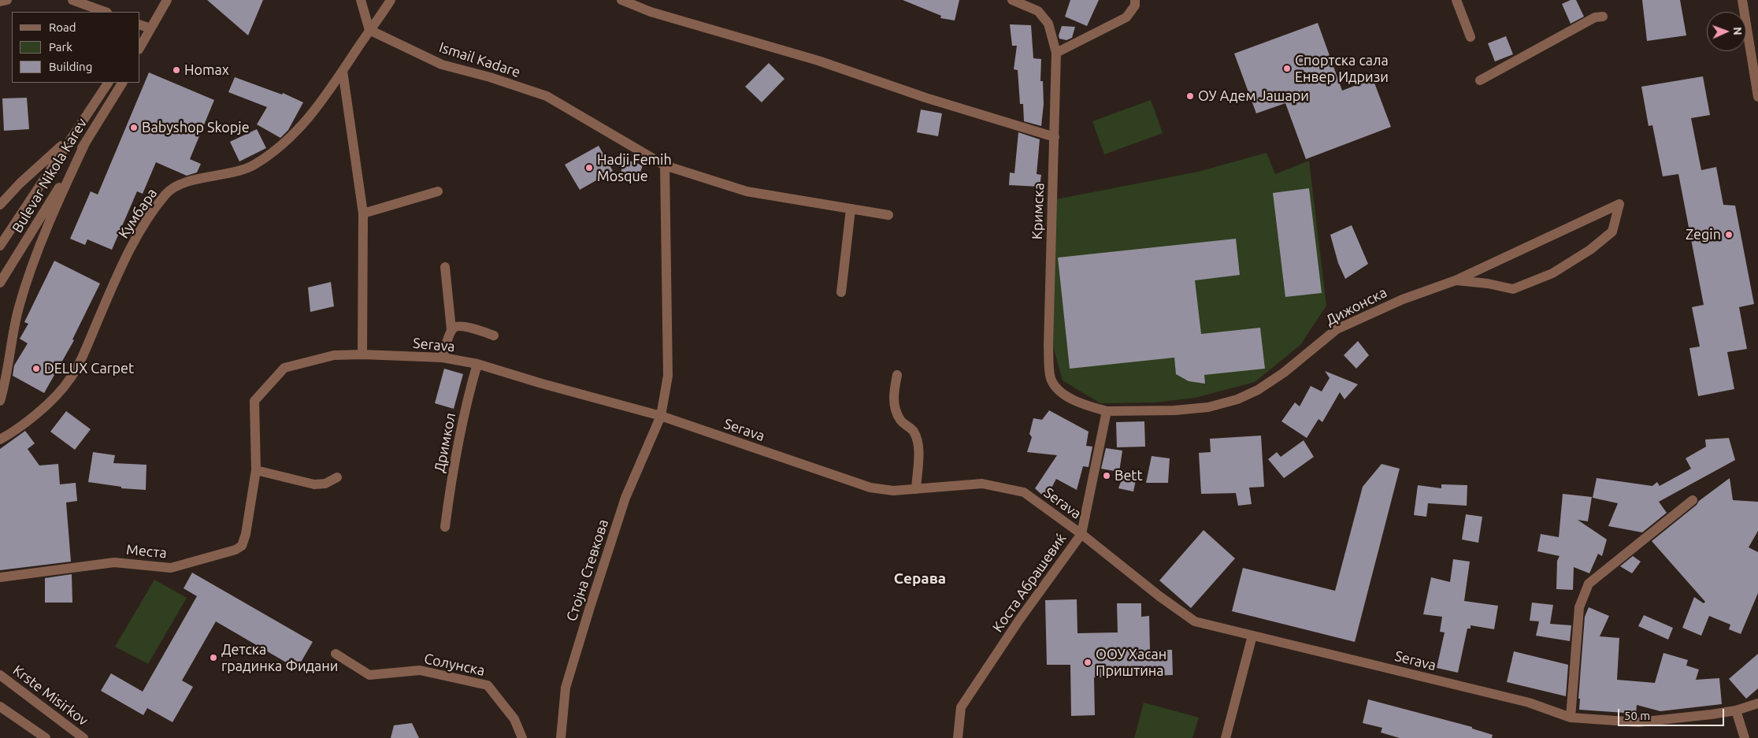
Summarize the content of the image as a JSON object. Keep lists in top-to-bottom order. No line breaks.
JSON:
{"streets":{"street":["Ismail Kadare","Bulevar Nikola Karev","Кримска","Кумбара","Дижонска","Serava","Дримкол","Места","Стојна Стевкова","Коста Абрашевиќ","Солунска","Krste Misirkov"]},"crossings":[["Ismail Kadare","Кумбара"],["Ismail Kadare","Стојна Стевкова"],["Кримска","Дижонска"],["Кримска","Коста Абрашевиќ"],["Дижонска","Коста Абрашевиќ"],["Serava","Дримкол"],["Serava","Места"],["Serava","Стојна Стевкова"],["Serava","Коста Абрашевиќ"]],"districts":["Серава"],"places":["Спортска сала Енвер Идризи","Homax","ОУ Адем Јашари","Babyshop Skopje","Hadji Femih Mosque","Zegin","DELUX Carpet","Bett","Детска градинка Фидани","ООУ Хасан Приштина"],"legend":["Road","Park","Building"],"scale_bar":"50 m","north":"right"}
